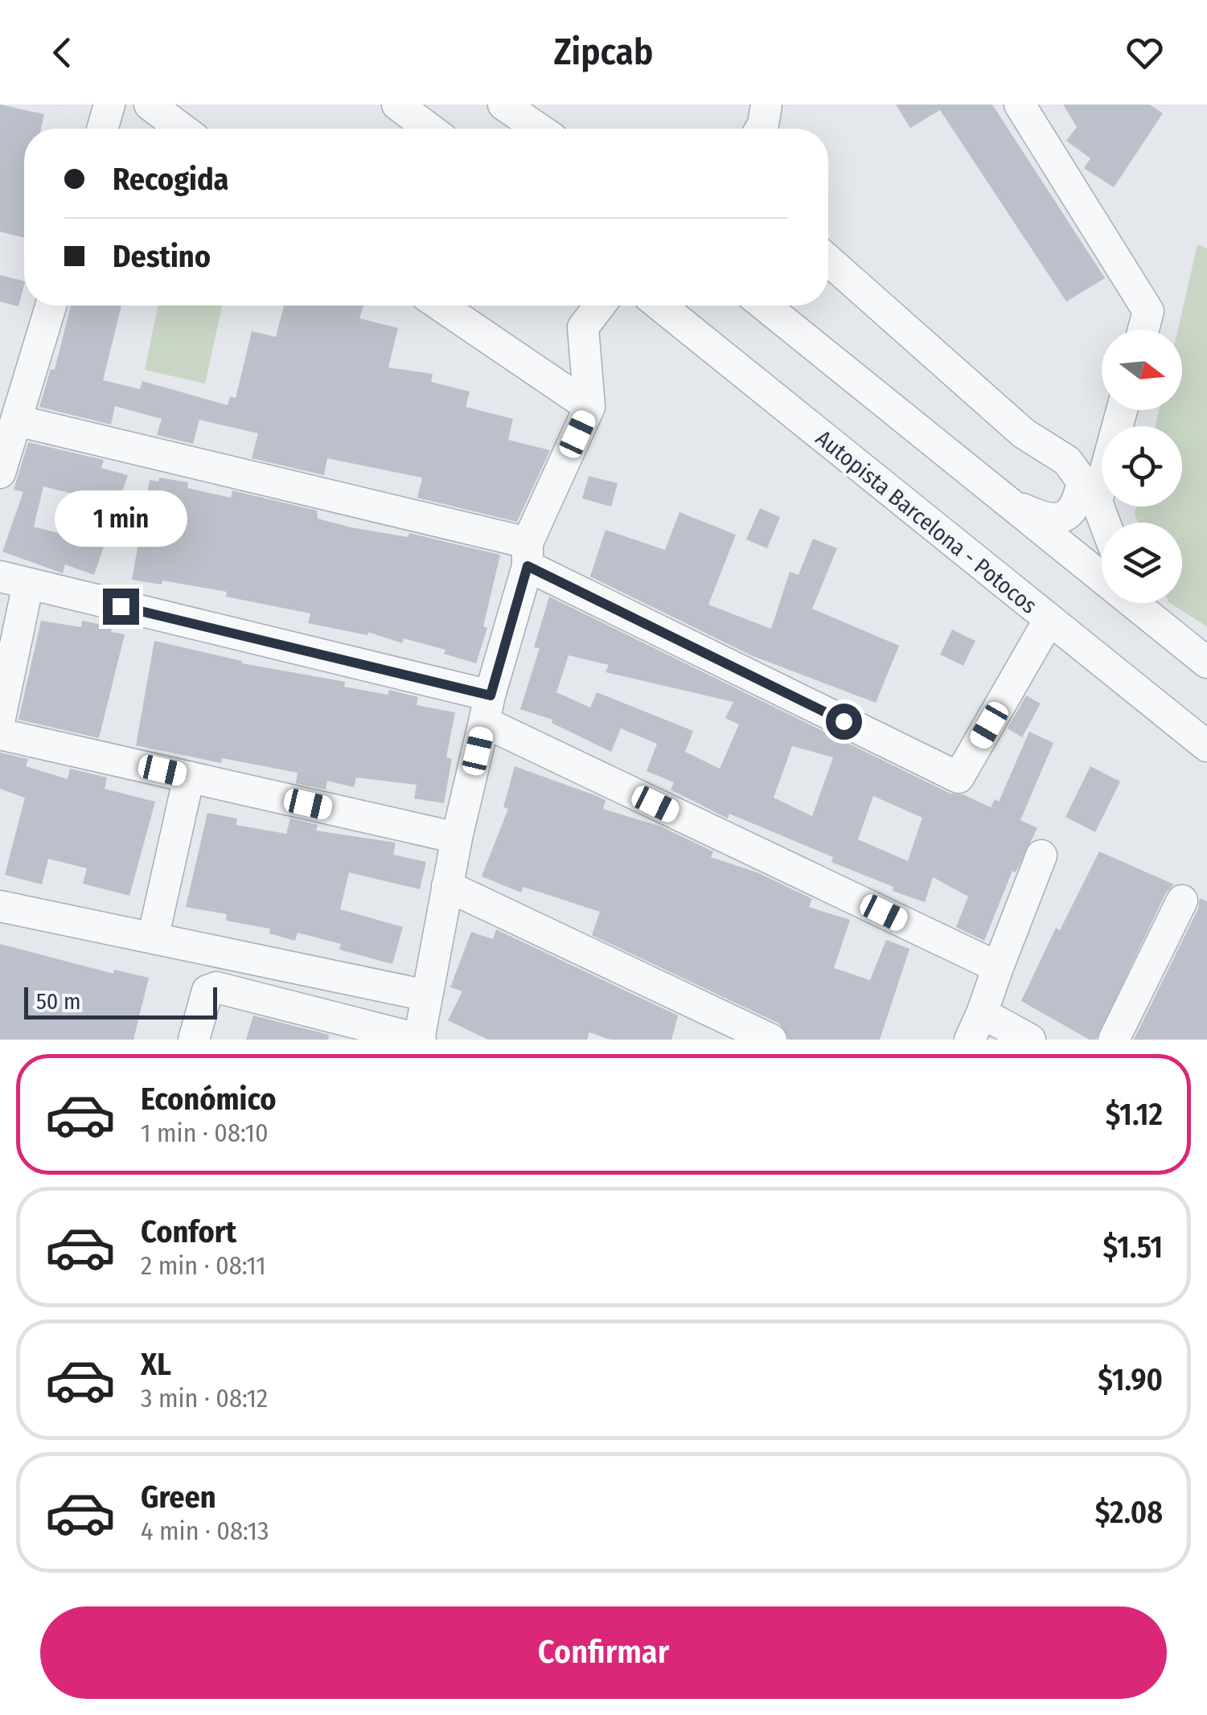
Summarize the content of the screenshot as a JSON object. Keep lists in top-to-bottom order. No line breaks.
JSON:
{"streets":{"street":["Autopista Barcelona - Potocos"]},"scale_bar":"50 m","north":"right","page":{"header":"Zipcab","banner":["Recogida","Destino"],"bubble":"1 min","scale":"50 m","list":[{"name":"Económico","note":"1 min · 08:10","value":"$1.12"},{"name":"Confort","note":"2 min · 08:11","value":"$1.51"},{"name":"XL","note":"3 min · 08:12","value":"$1.90"},{"name":"Green","note":"4 min · 08:13","value":"$2.08"}],"buttons":"Confirmar"}}
